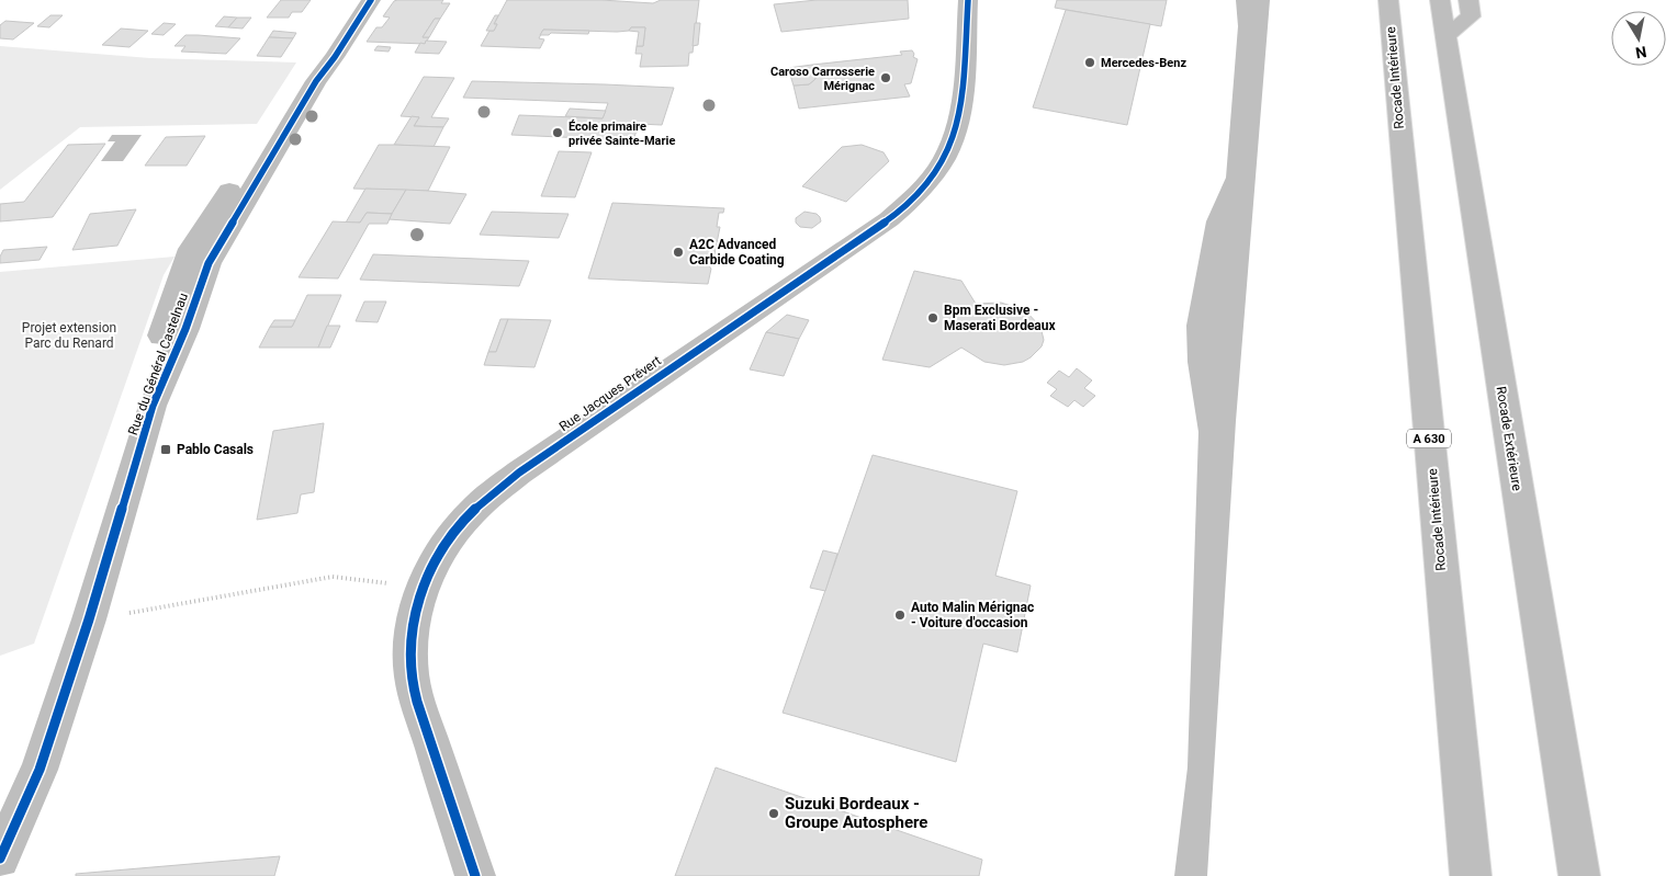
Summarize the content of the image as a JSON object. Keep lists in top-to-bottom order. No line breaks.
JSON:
{"streets":{"main road":["Rocade Intérieure","Rue du Général Castelnau","Rue Jacques Prévert","A 630","Rocade Extérieure"]},"parks":["Projet extension Parc du Renard"],"places":{"other":["Mercedes-Benz","Caroso Carrosserie Mérignac","École primaire privée Sainte-Marie","A2C Advanced Carbide Coating","Bpm Exclusive - Maserati Bordeaux","Auto Malin Mérignac - Voiture d'occasion","Suzuki Bordeaux - Groupe Autosphere"],"transit":["Pablo Casals"]},"north":"bottom"}
